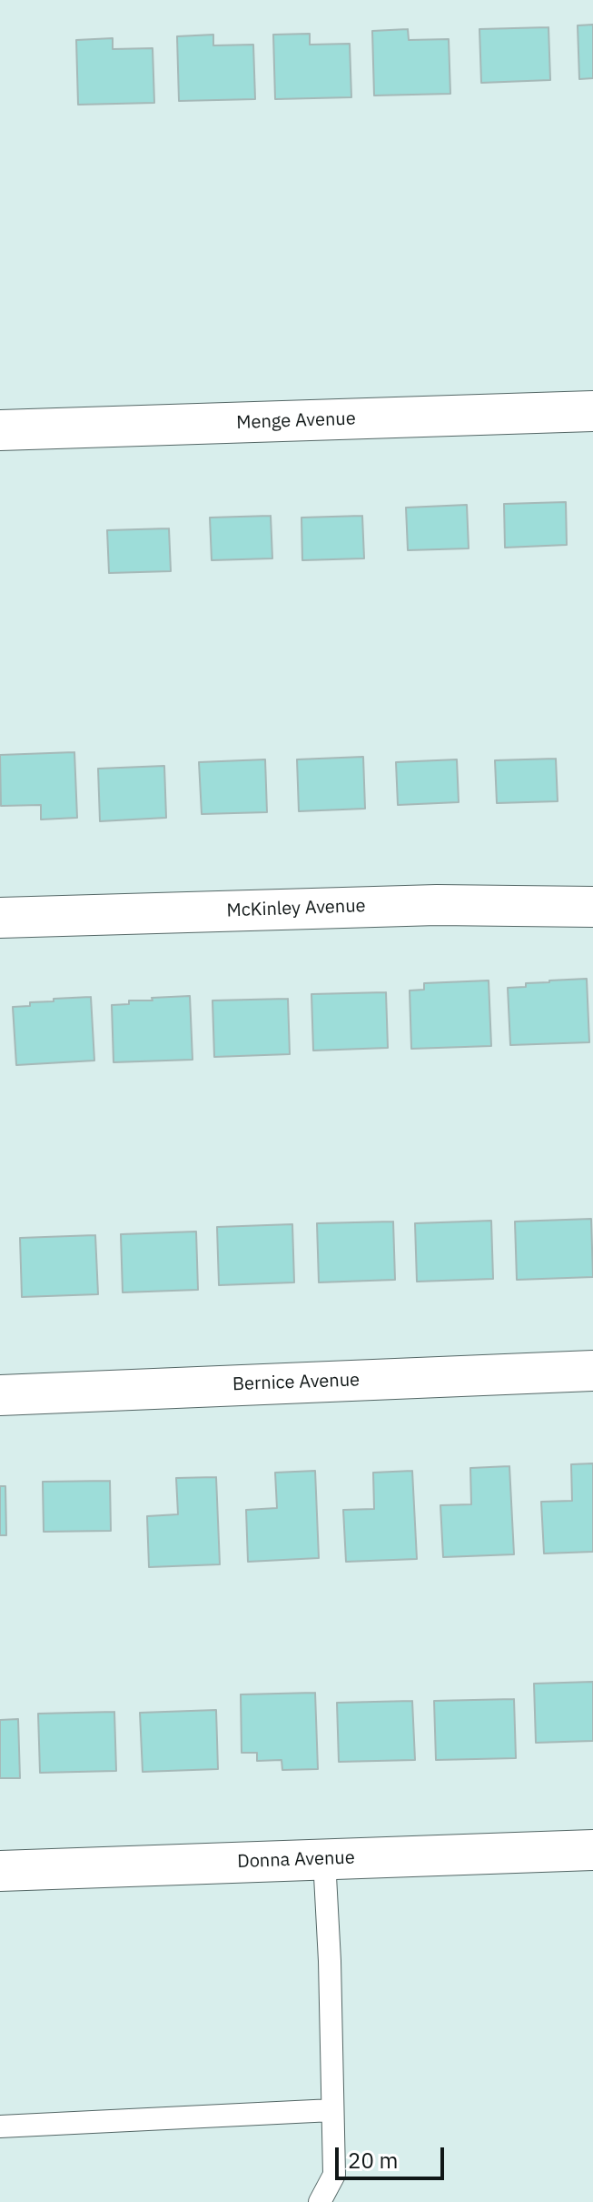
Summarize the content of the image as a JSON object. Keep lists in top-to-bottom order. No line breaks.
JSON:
{"streets":{"street":["Menge Avenue","McKinley Avenue","Bernice Avenue","Donna Avenue"]},"scale_bar":"20 m"}
